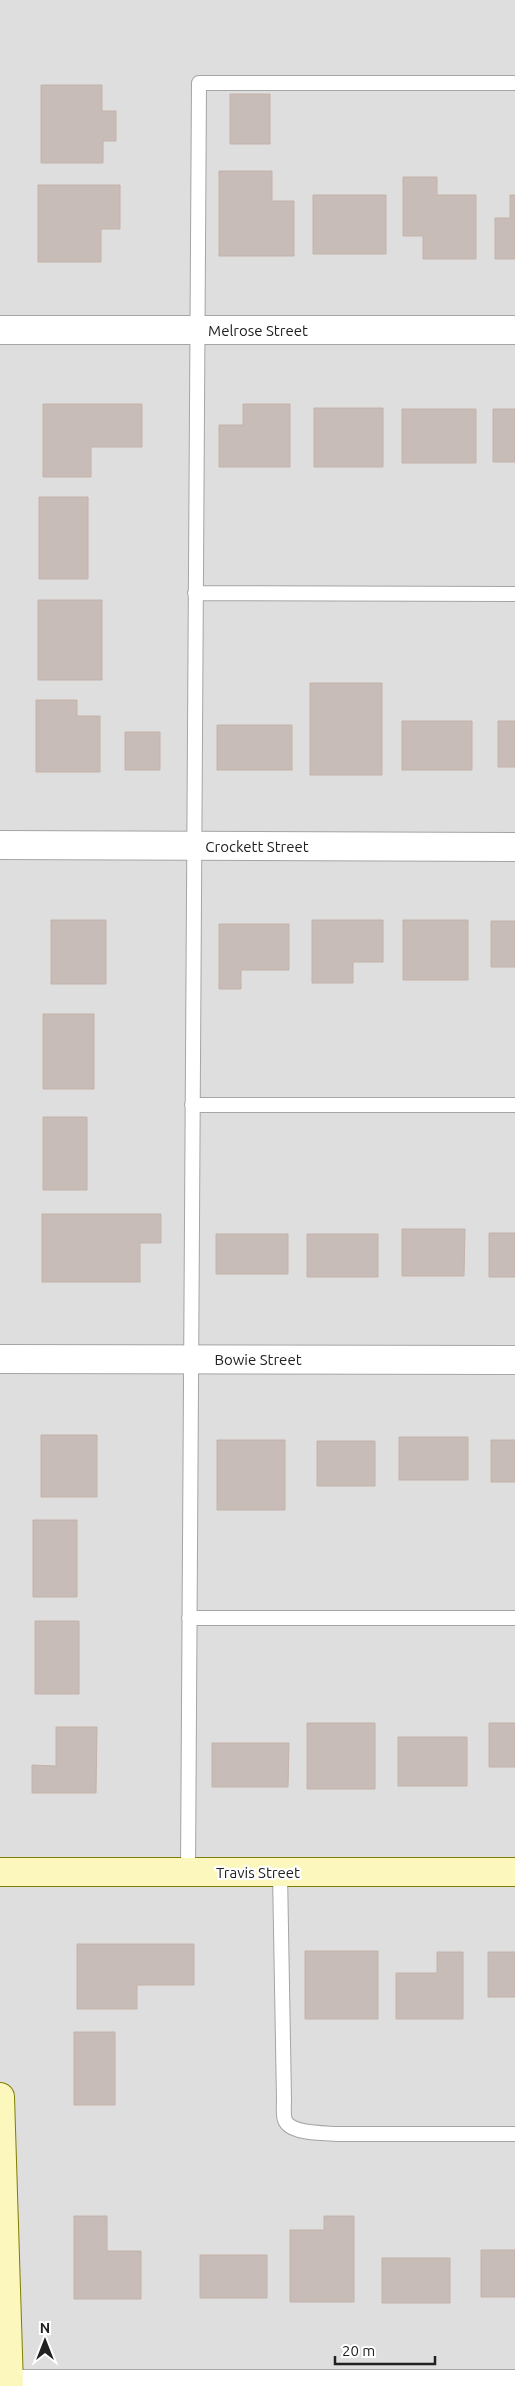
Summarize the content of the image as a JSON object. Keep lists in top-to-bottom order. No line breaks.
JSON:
{"streets":{"street":["Melrose Street","Crockett Street","Bowie Street","Travis Street"]},"scale_bar":"20 m","north":"top"}
